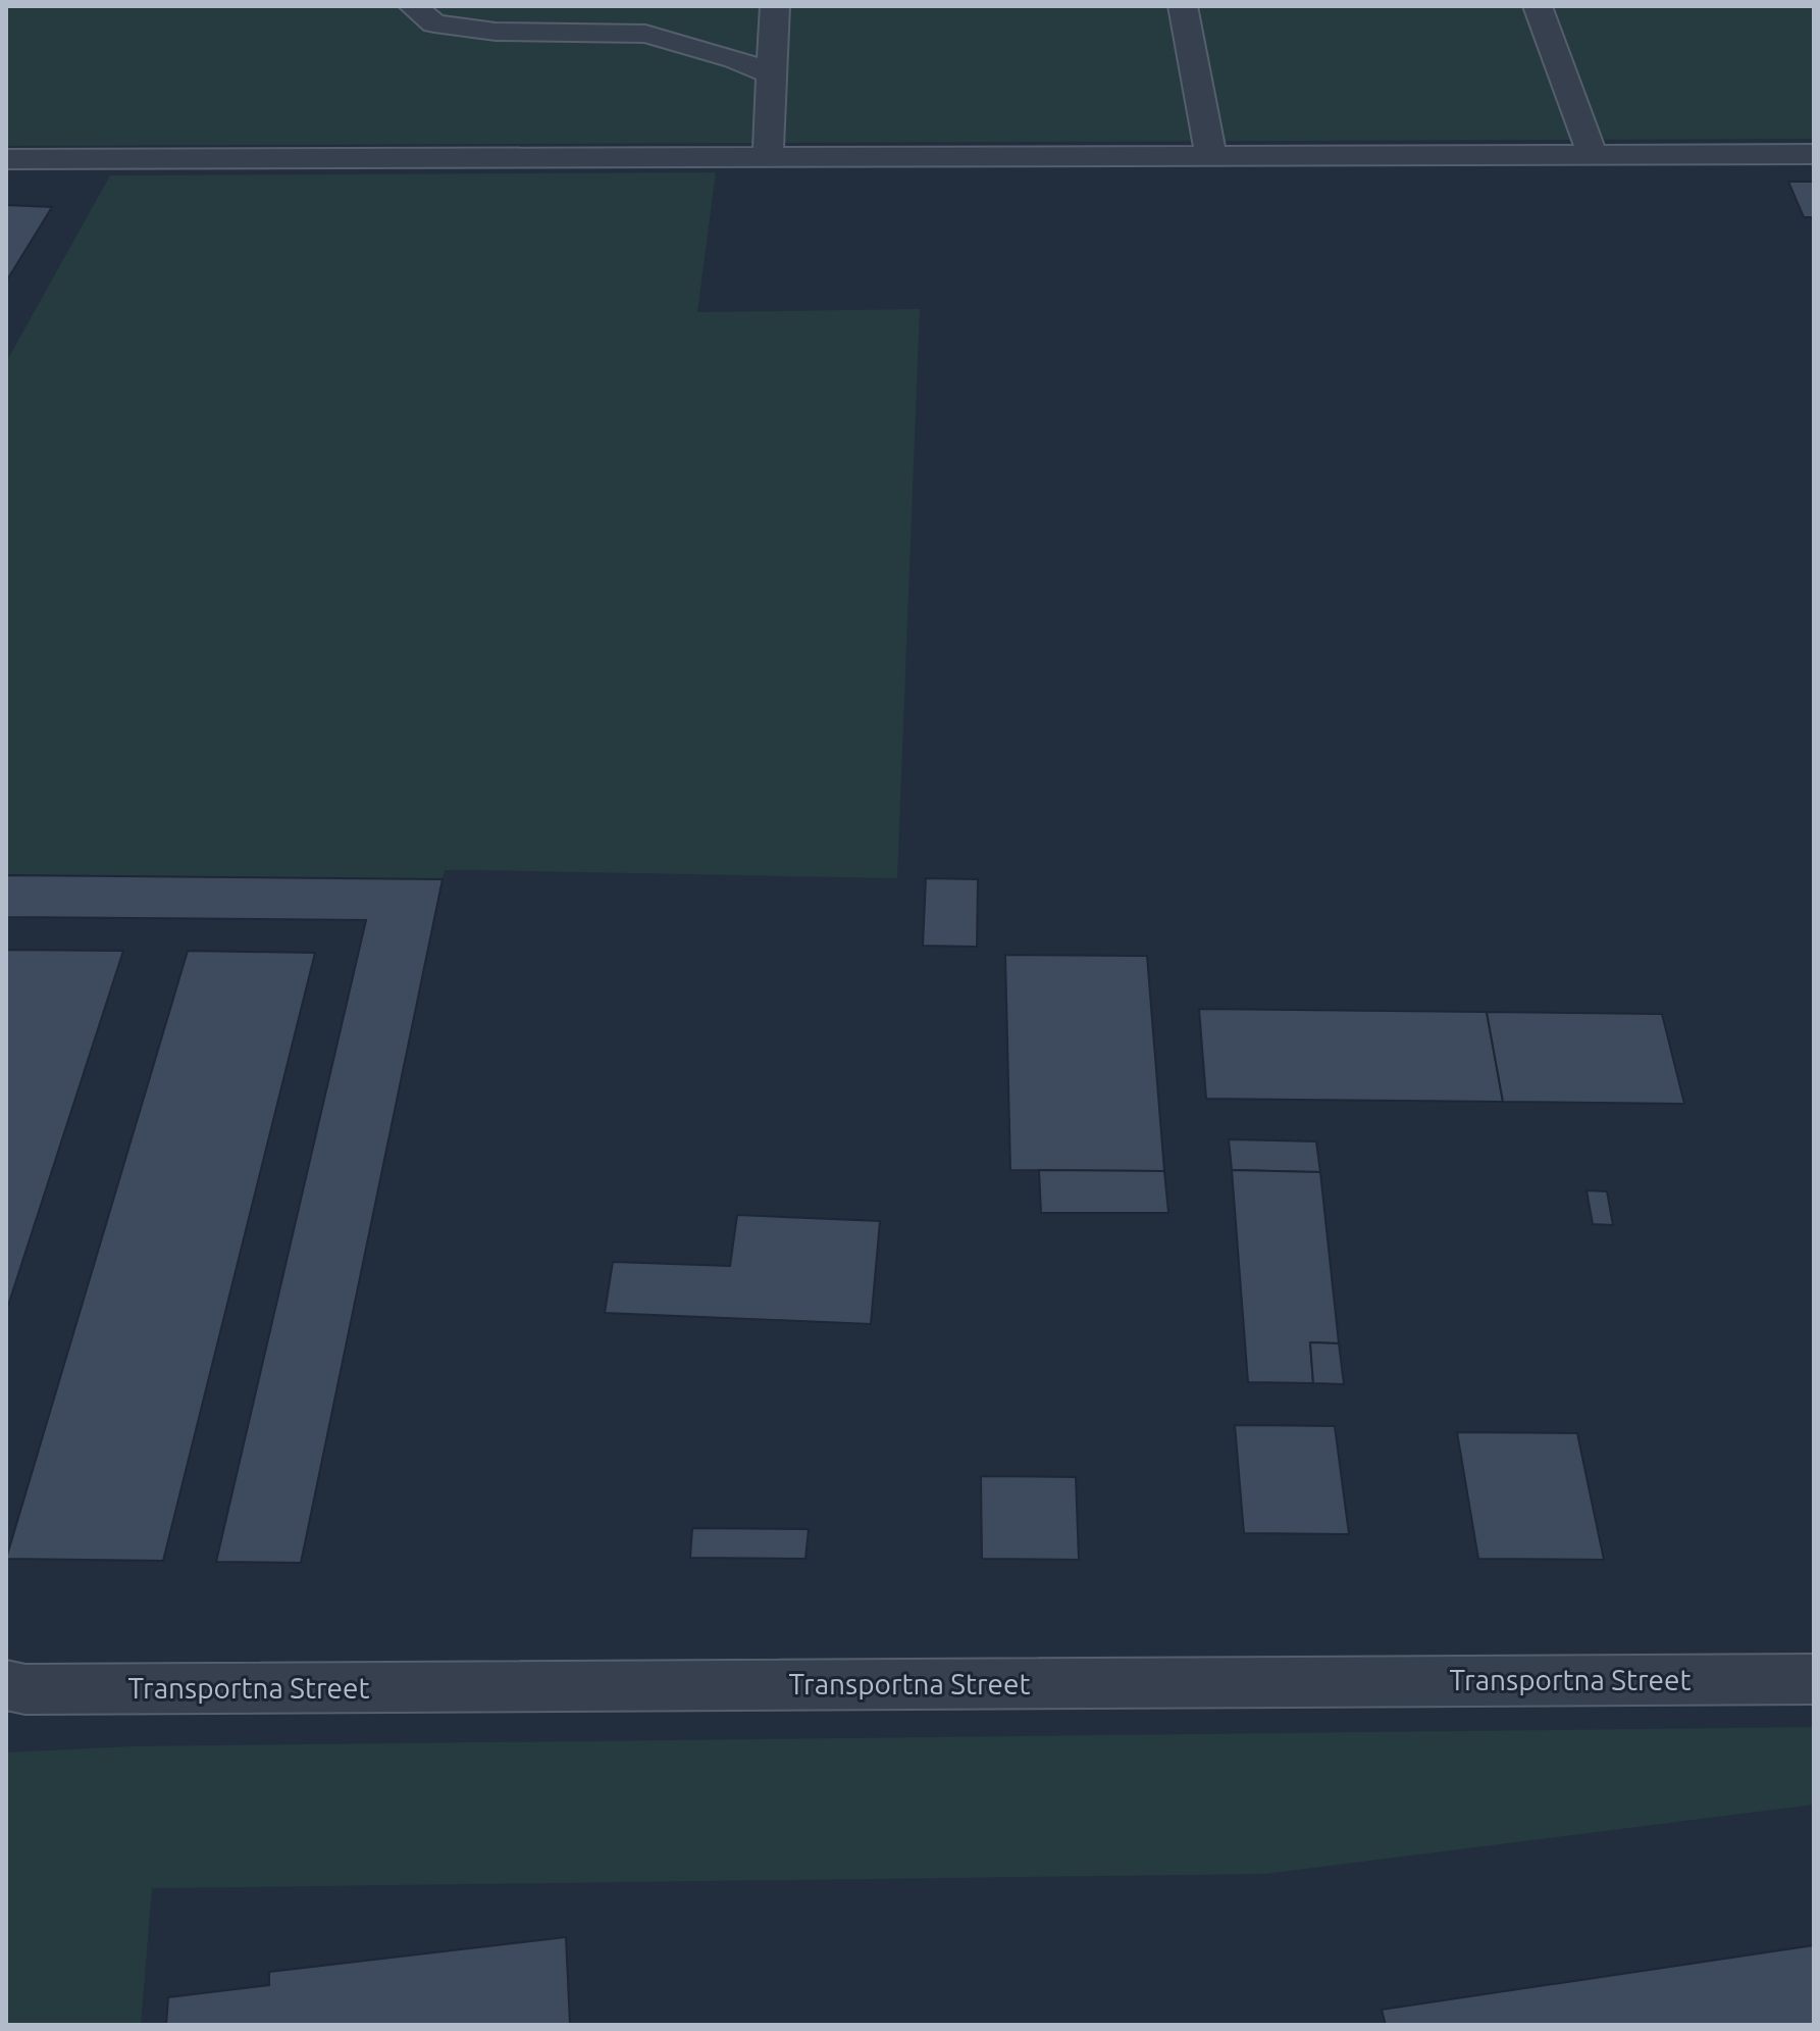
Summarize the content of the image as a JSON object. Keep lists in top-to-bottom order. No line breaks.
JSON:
{"streets":{"street":["Transportna Street"]}}
